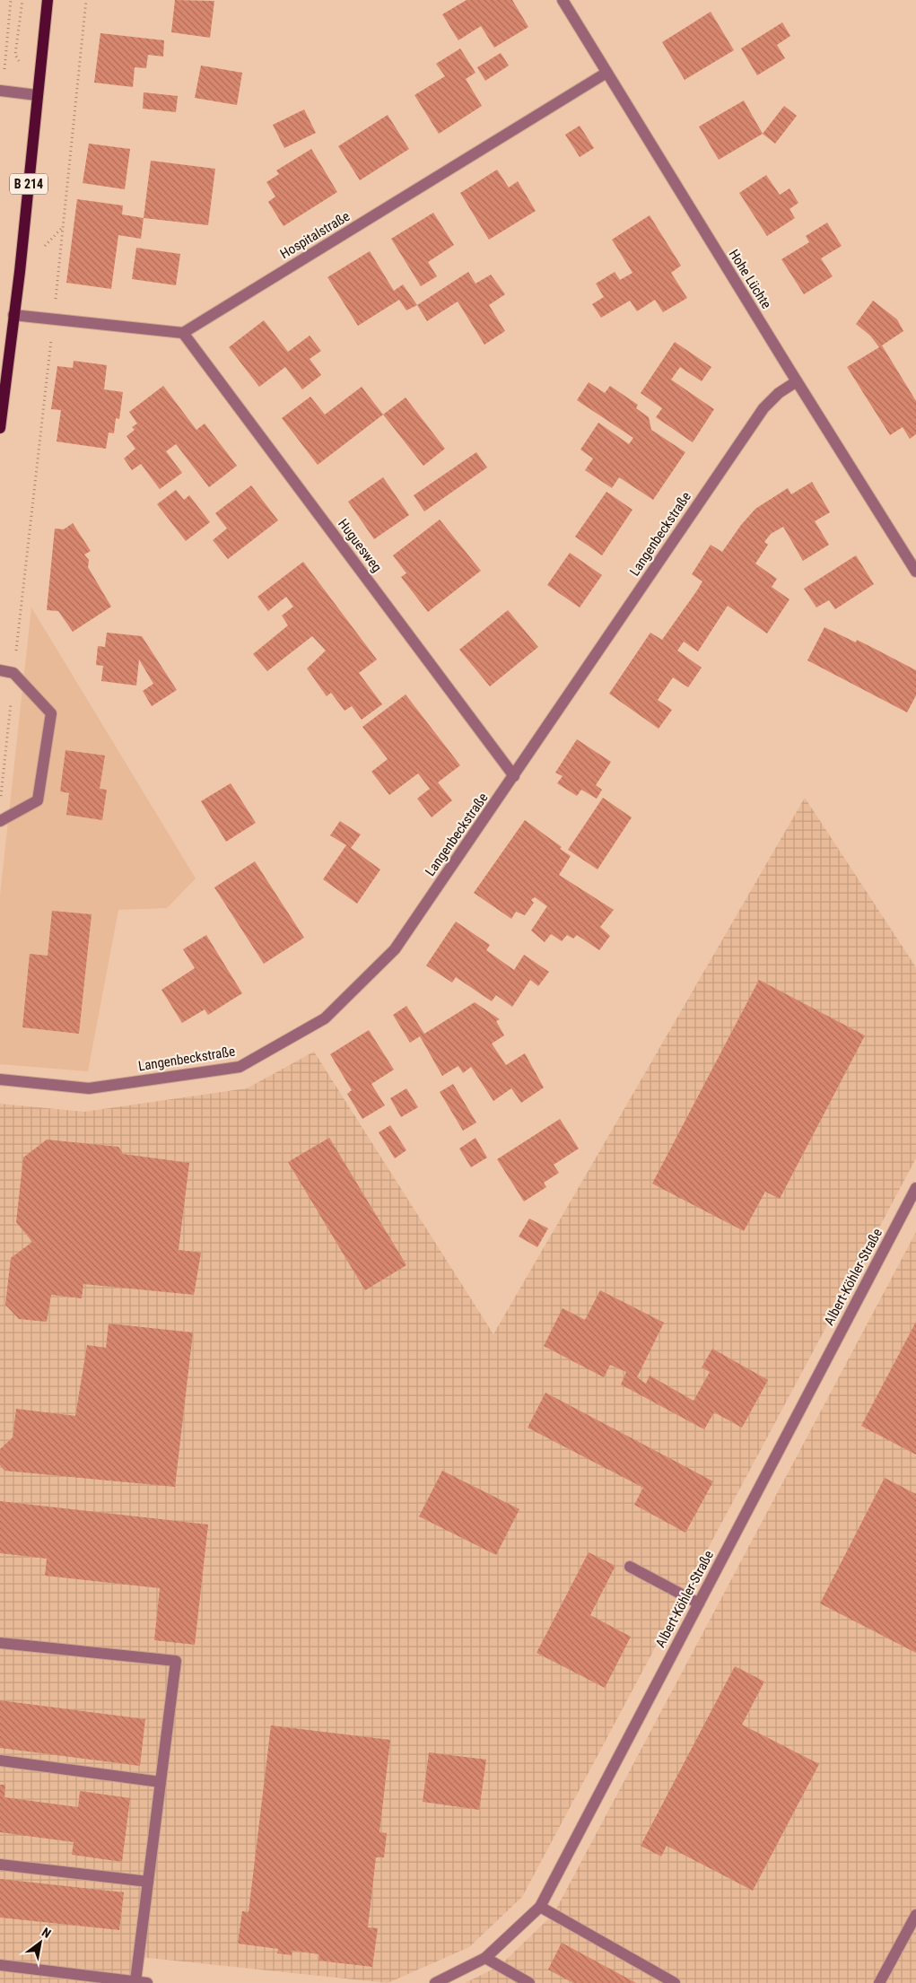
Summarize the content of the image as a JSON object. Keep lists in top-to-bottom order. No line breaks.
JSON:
{"streets":{"main road":["B 214"],"street":["Hospitalstraße","Hohe Lüchte","Langenbeckstraße","Huguesweg","Albert-Köhler-Straße"]},"crossings":[["Hospitalstraße","Hohe Lüchte"],["Hospitalstraße","Huguesweg"],["Hohe Lüchte","Langenbeckstraße"],["Langenbeckstraße","Huguesweg"]],"north":"top right"}
